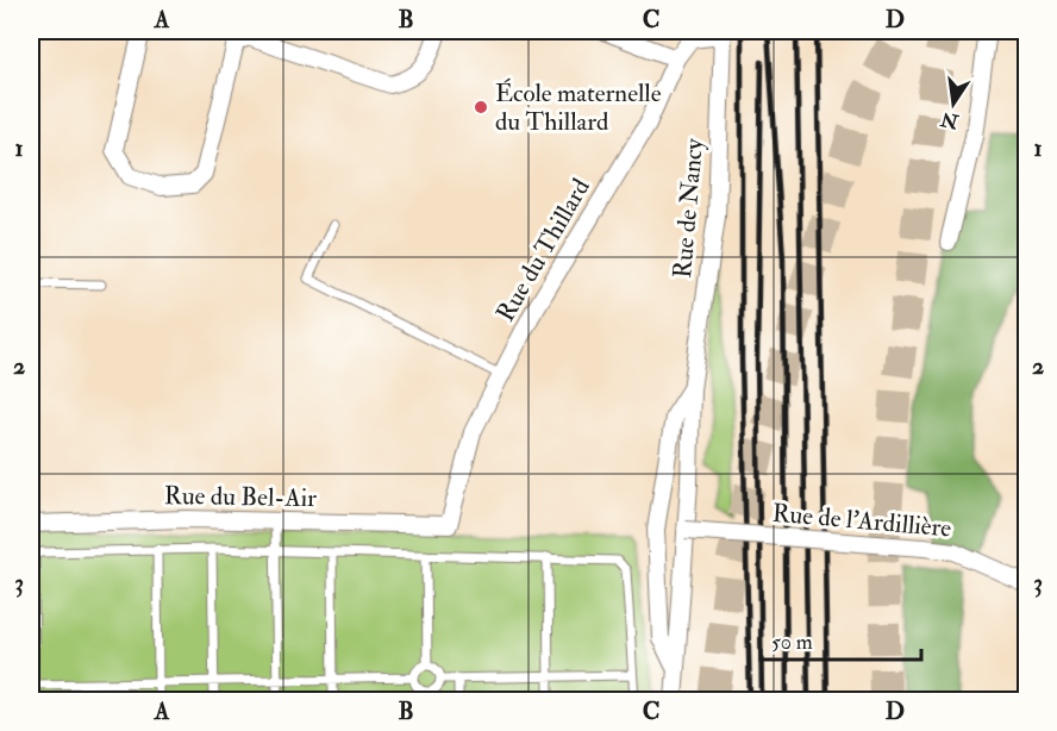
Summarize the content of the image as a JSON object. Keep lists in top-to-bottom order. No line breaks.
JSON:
{"streets":{"street":["Rue de Nancy","Rue du Thillard","Rue du Bel-Air","Rue de l'Ardillière"]},"crossings":[["Rue de Nancy","Rue du Thillard"],["Rue de Nancy","Rue de l'Ardillière"],["Rue du Thillard","Rue du Bel-Air"]],"places":["École maternelle du Thillard"],"scale_bar":"50 m","north":"bottom","grid":{"columns":["A","B","C","D"],"rows":["1","2","3"]}}
